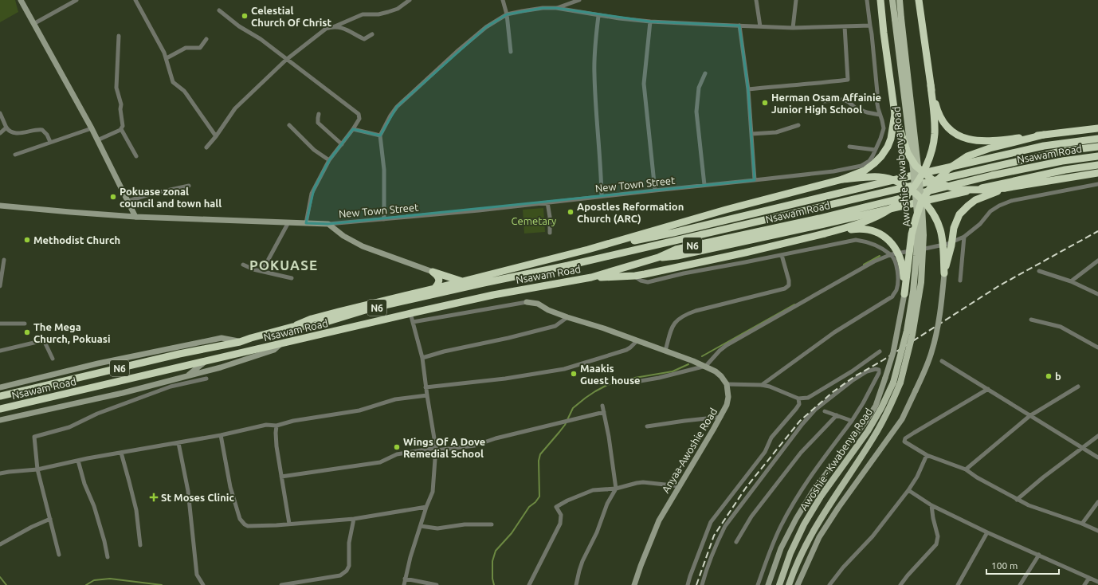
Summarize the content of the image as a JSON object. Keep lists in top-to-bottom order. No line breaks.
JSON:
{"streets":{"highway":["Nsawam Road","N6"],"main road":["Awoshie - Kwabenya Road"],"street":["New Town Street","Anyaa-Awoshie Road"]},"districts":["POKUASE"],"parks":["Cemetary"],"places":{"other":["Celestial Church Of Christ","Herman Osam Affainie Junior High School","Pokuase zonal council and town hall","Apostles Reformation Church (ARC)","Methodist Church","The Mega Church, Pokuasi","Maakis Guest house","b","Wings Of A Dove Remedial School"],"health":["St Moses Clinic"]},"scale_bar":"100 m"}
